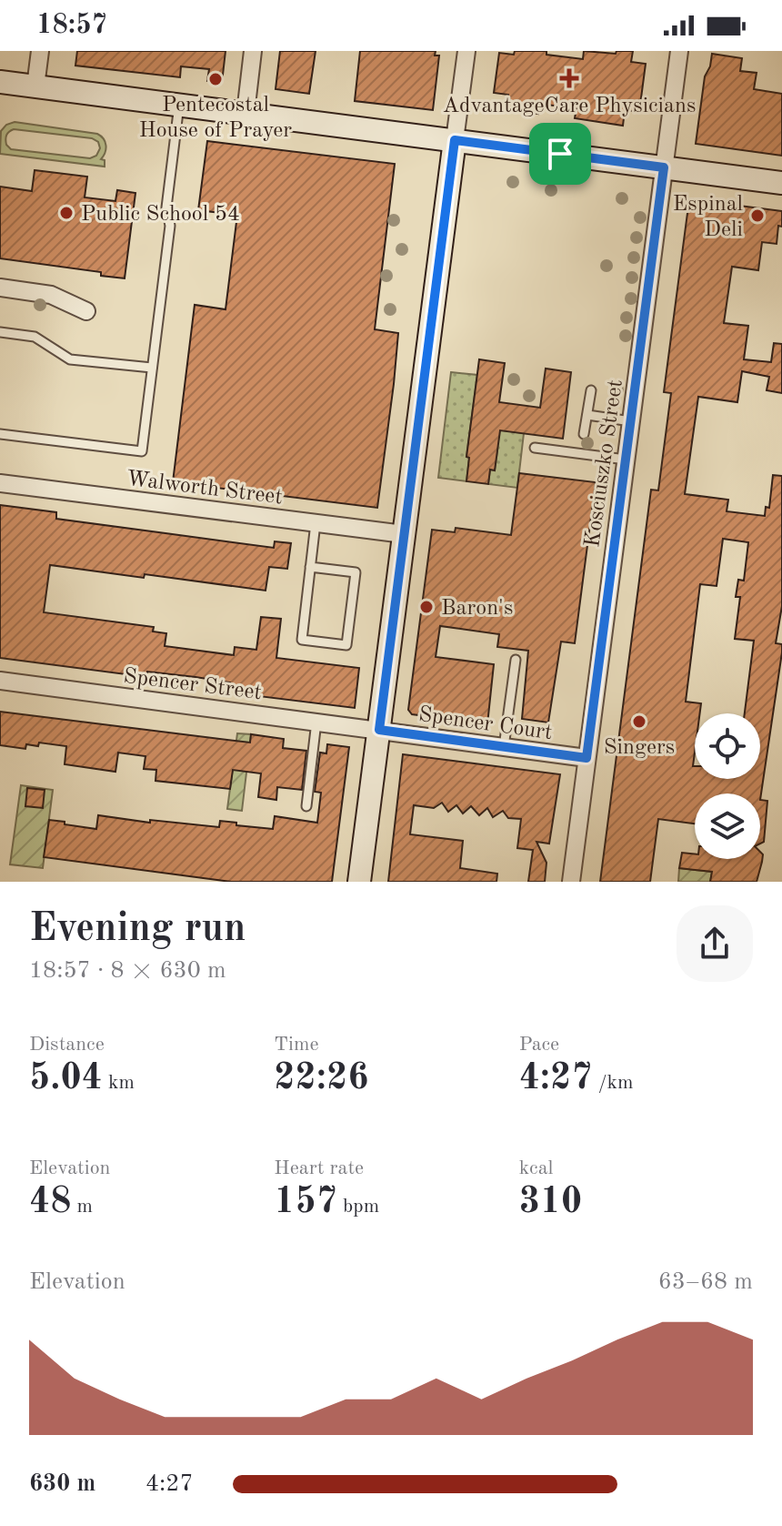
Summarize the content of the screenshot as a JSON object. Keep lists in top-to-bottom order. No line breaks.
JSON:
{"streets":{"street":["Kosciuszko Street","Walworth Street","Spencer Street","Spencer Court"]},"crossings":[["Kosciuszko Street","Spencer Court"],["Spencer Street","Spencer Court"]],"places":{"health":["AdvantageCare Physicians"],"other":["Pentecostal House of Prayer","Public School 54","Espinal Deli","Baron's","Singers"]},"page":{"status":"18:57","heading":["Evening run","18:57 · 8 × 630 m"],"stats":[["Distance","5.04 km"],["Time","22:26"],["Pace","4:27 /km"],["Elevation","48 m"],["Heart rate","157 bpm"],["kcal","310"]],"chart":["Elevation","63–68 m"],"list":[{"name":"630 m","note":"4:27"}]}}
